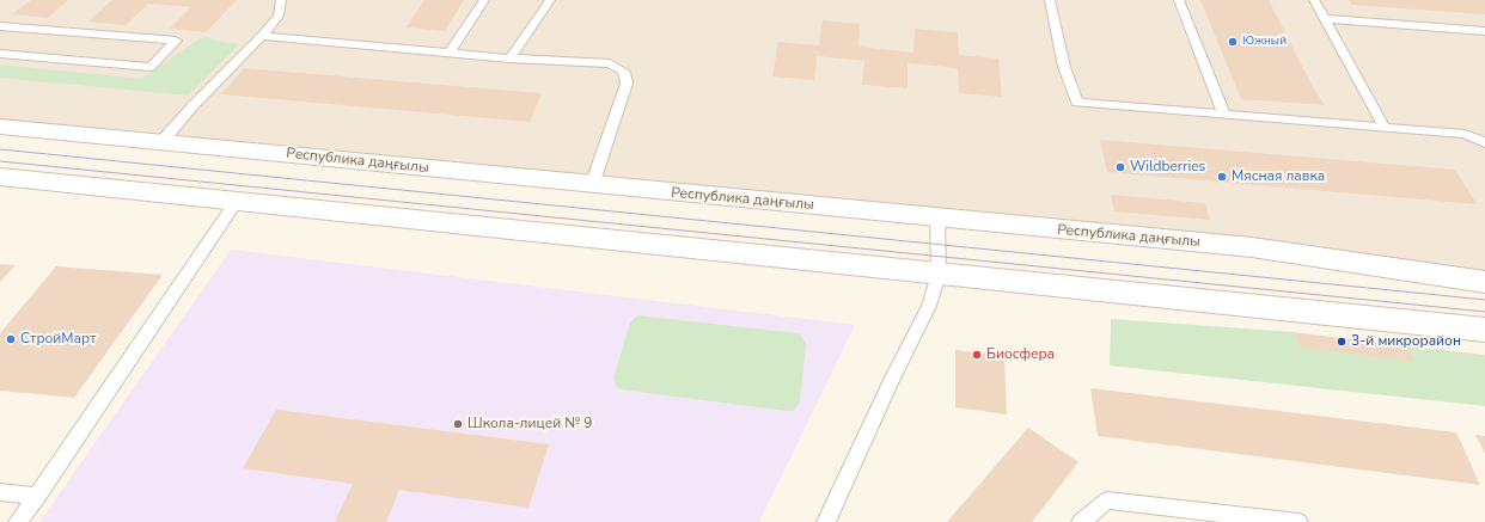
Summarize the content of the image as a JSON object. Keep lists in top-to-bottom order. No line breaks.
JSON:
{"streets":{"main road":["Республика даңғылы"]},"places":["Южный","Wildberries","Мясная лавка","СтройМарт","3-й микрорайон","Биосфера","Школа-лицей № 9"]}
